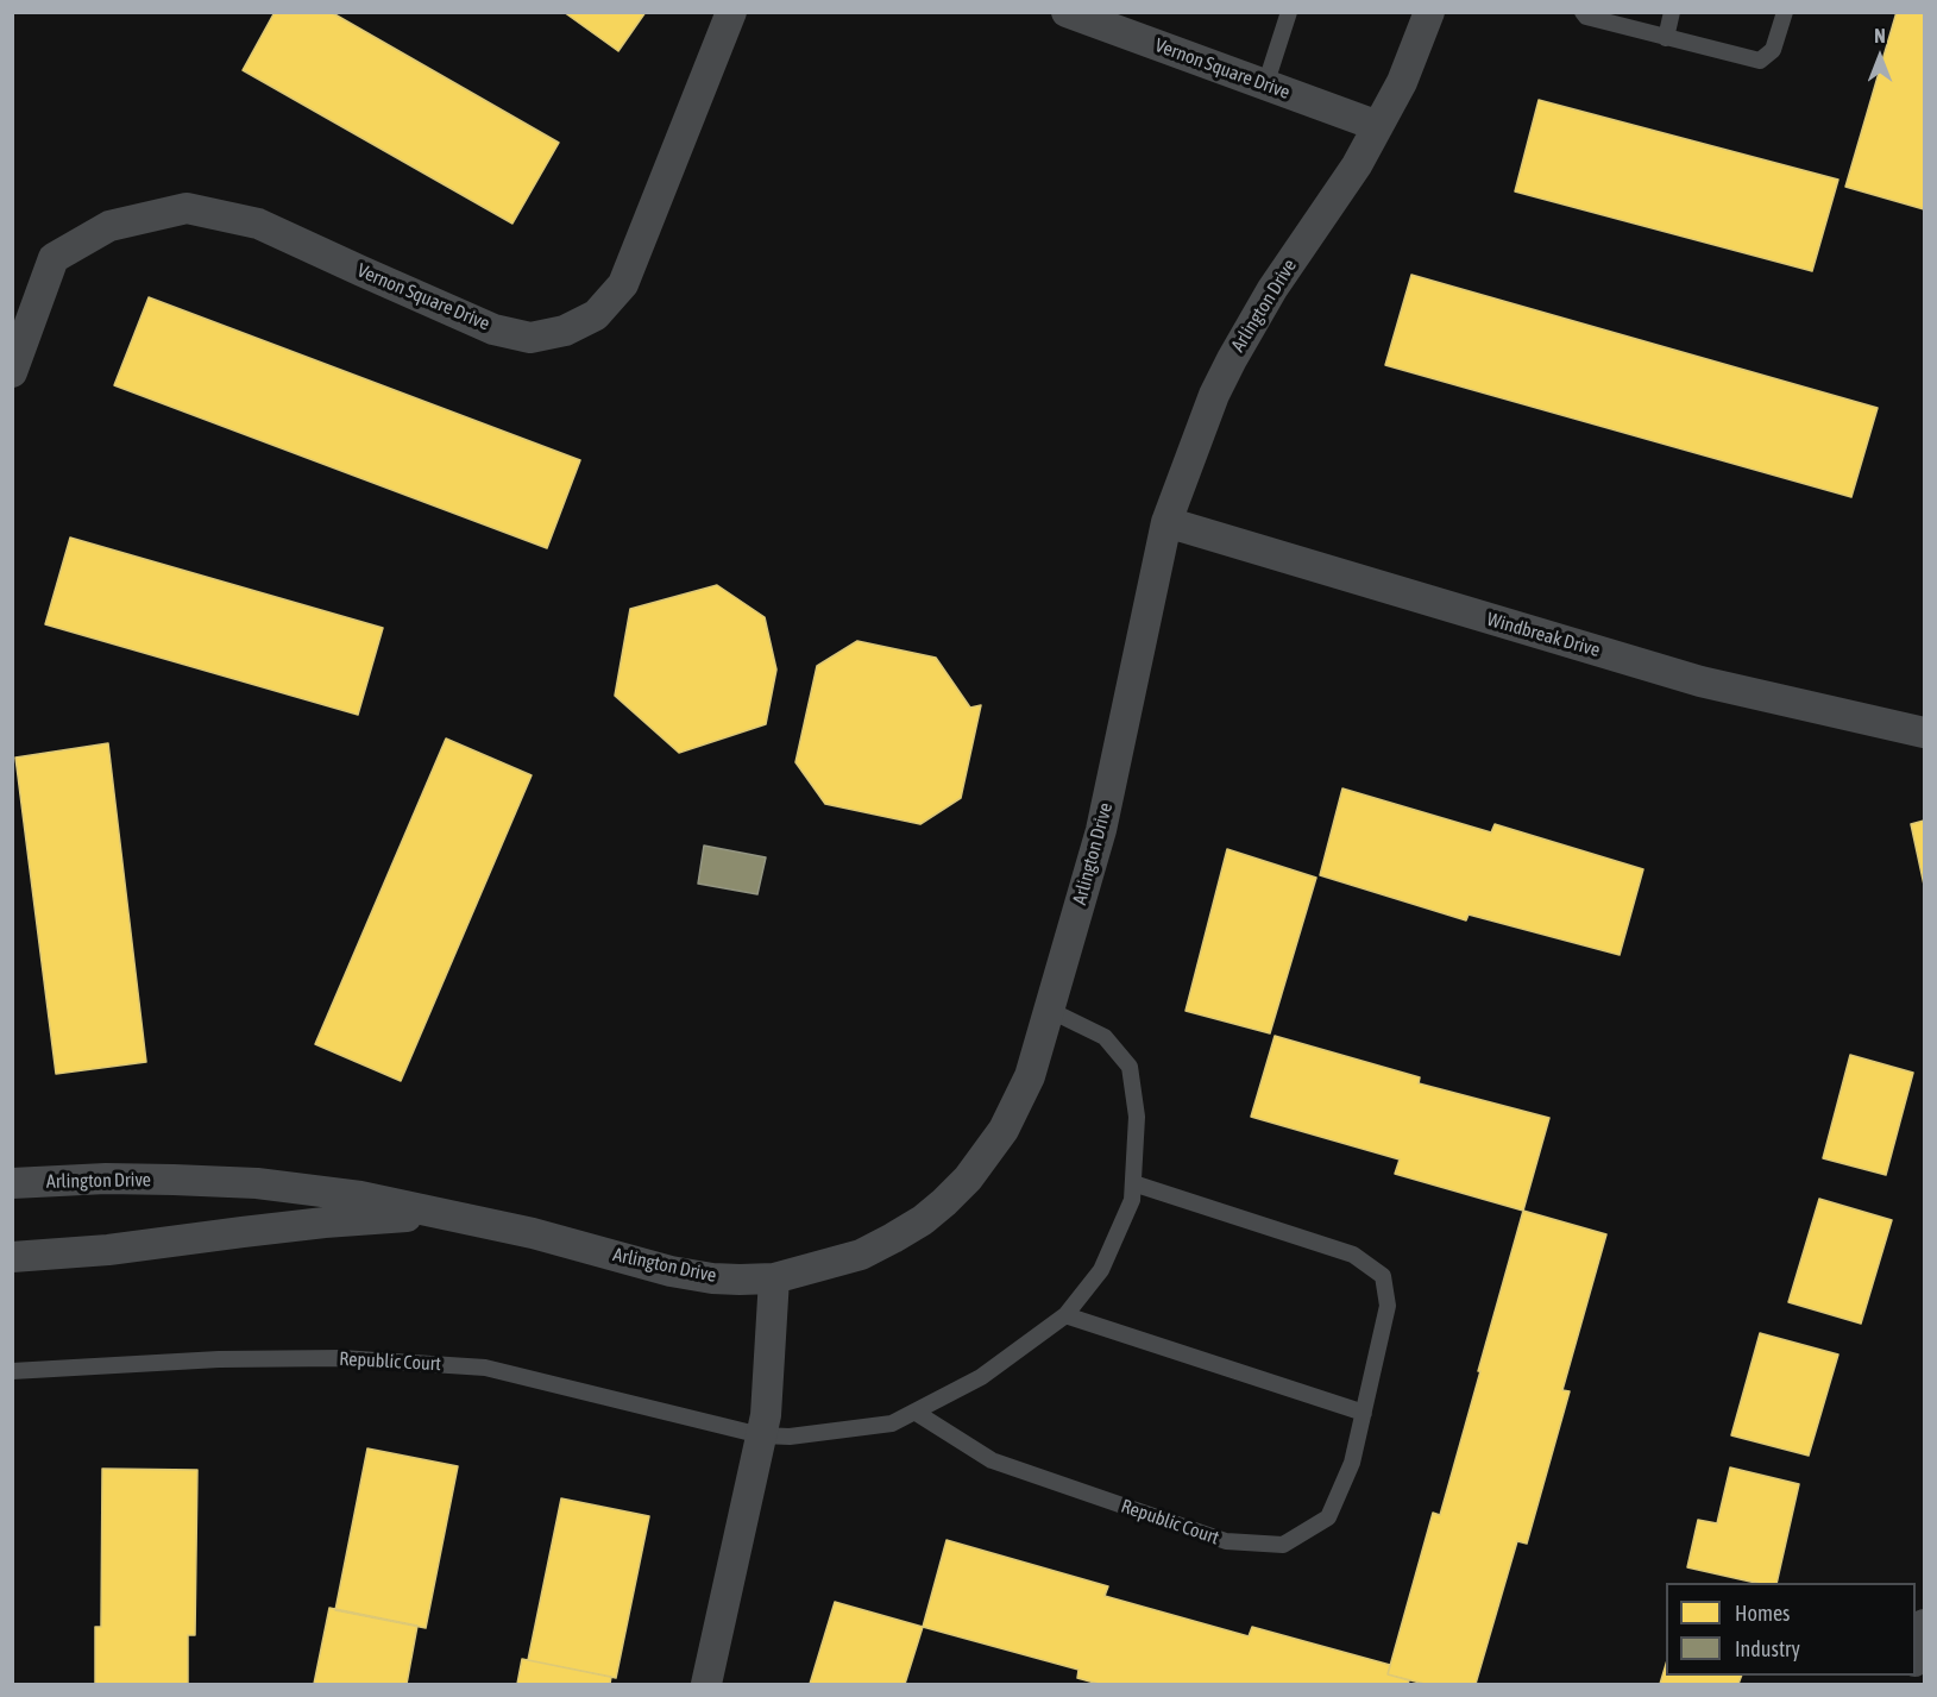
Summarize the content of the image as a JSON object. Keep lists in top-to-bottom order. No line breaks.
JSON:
{"streets":{"street":["Vernon Square Drive","Arlington Drive","Windbreak Drive"],"lane":["Republic Court"]},"crossings":[["Vernon Square Drive","Arlington Drive"],["Arlington Drive","Windbreak Drive"],["Arlington Drive","Republic Court"]],"legend":["Homes","Industry"],"north":"top"}
